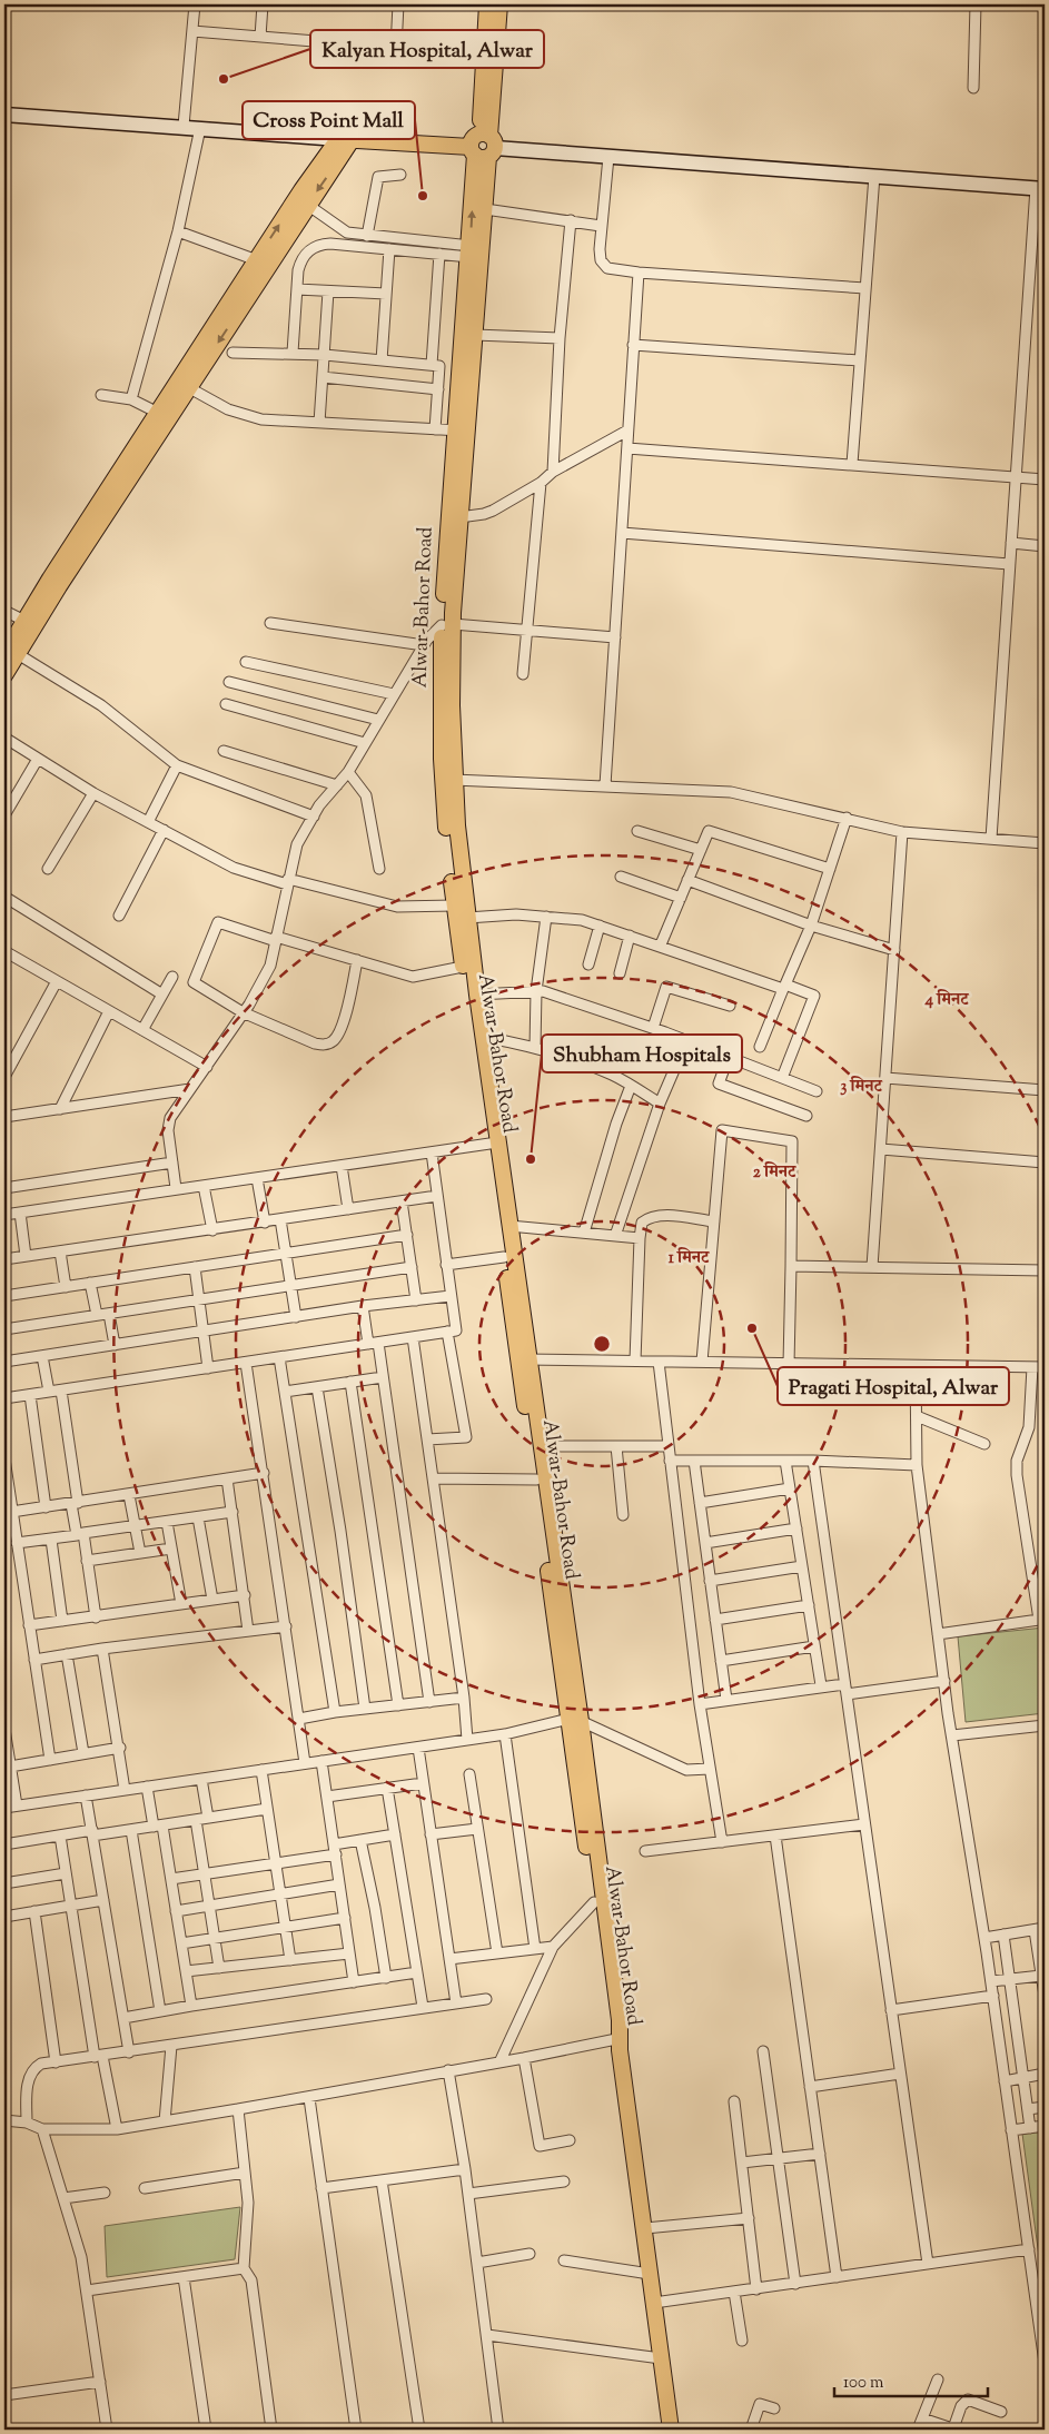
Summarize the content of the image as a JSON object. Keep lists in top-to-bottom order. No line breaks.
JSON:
{"streets":{"main road":["Alwar-Bahor Road"]},"places":["Kalyan Hospital, Alwar","Cross Point Mall","Shubham Hospitals","Pragati Hospital, Alwar"],"scale_bar":"100 m","rings":["4 मिनट","3 मिनट","2 मिनट","1 मिनट"]}
